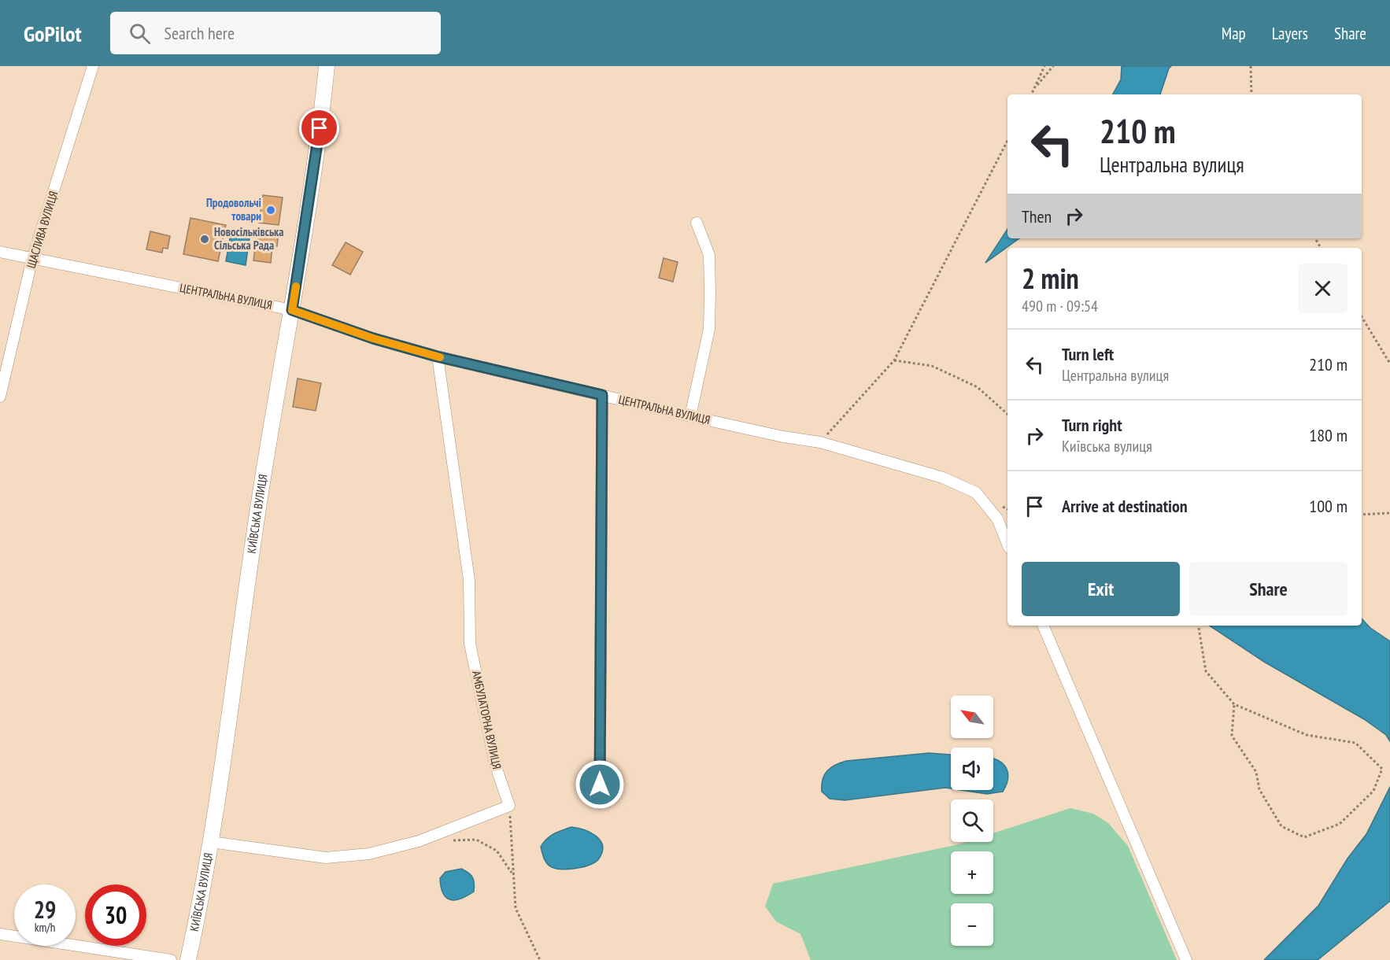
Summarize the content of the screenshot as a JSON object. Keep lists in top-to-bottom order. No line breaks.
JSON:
{"streets":{"street":["ЩАСЛИВА ВУЛИЦЯ","ЦЕНТРАЛЬНА ВУЛИЦЯ","КИЇВСЬКА ВУЛИЦЯ","АМБУЛАТОРНА ВУЛИЦЯ"]},"crossings":[["ЩАСЛИВА ВУЛИЦЯ","ЦЕНТРАЛЬНА ВУЛИЦЯ"],["ЦЕНТРАЛЬНА ВУЛИЦЯ","КИЇВСЬКА ВУЛИЦЯ"],["ЦЕНТРАЛЬНА ВУЛИЦЯ","АМБУЛАТОРНА ВУЛИЦЯ"]],"places":["Продовольчі товари","Новосільківська Сільська Рада"],"north":"top left","page":{"header":"GoPilot","search":"Search here","nav":["Map","Layers","Share"],"turn":["210 m","Центральна вулиця"],"then":"Then","heading":["2 min","490 m · 09:54"],"list":[{"name":"Turn left","note":"Центральна вулиця","value":"210 m"},{"name":"Turn right","note":"Київська вулиця","value":"180 m"},{"name":"Arrive at destination","value":"100 m"}],"buttons":["Exit","Share"],"map_buttons":["+","−"],"speed":"29 km/h","limit":"30"}}
